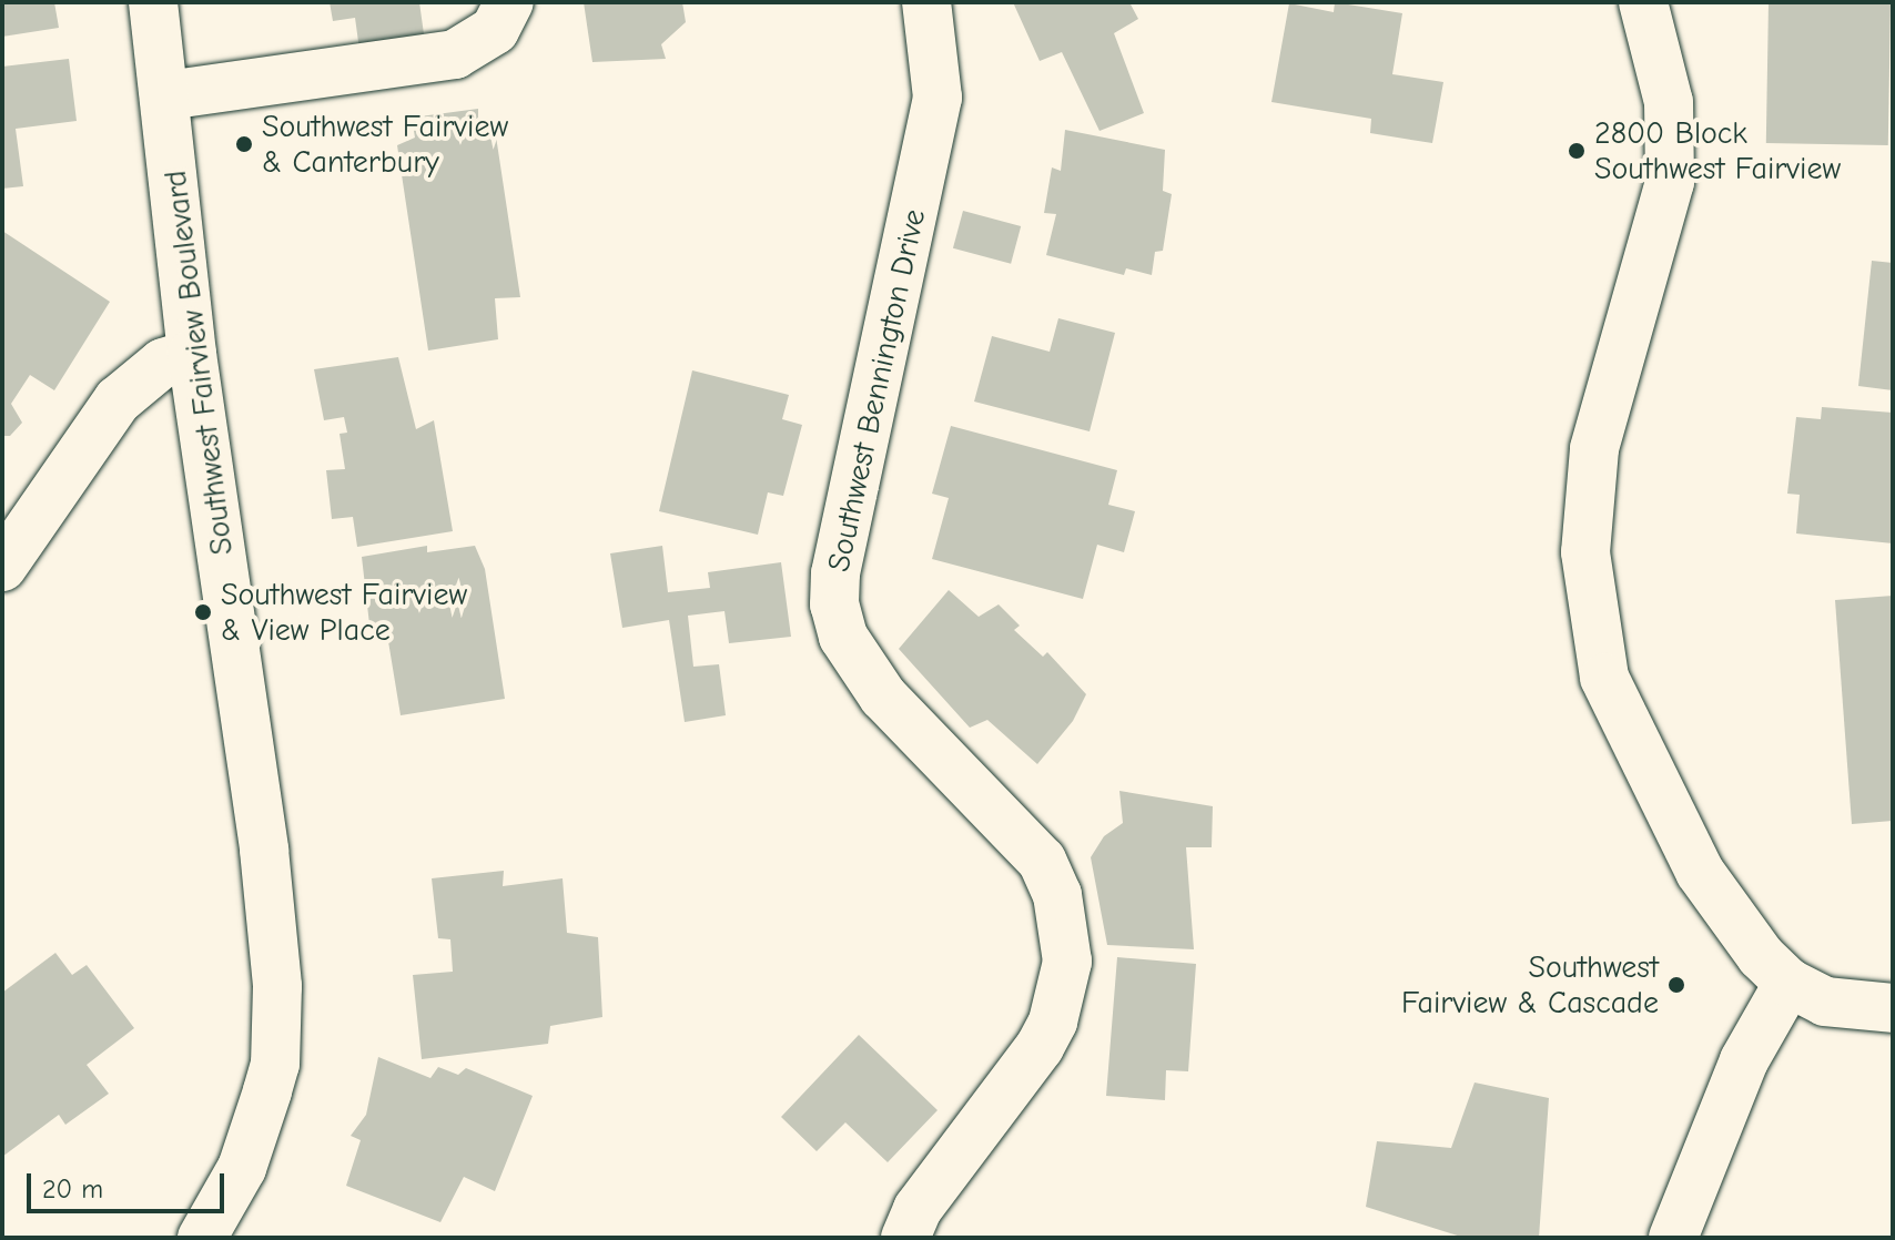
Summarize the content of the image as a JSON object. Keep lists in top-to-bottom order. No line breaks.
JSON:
{"streets":{"street":["Southwest Fairview Boulevard","Southwest Bennington Drive"]},"places":["Southwest Fairview & Canterbury","2800 Block Southwest Fairview","Southwest Fairview & View Place","Southwest Fairview & Cascade"],"scale_bar":"20 m"}
